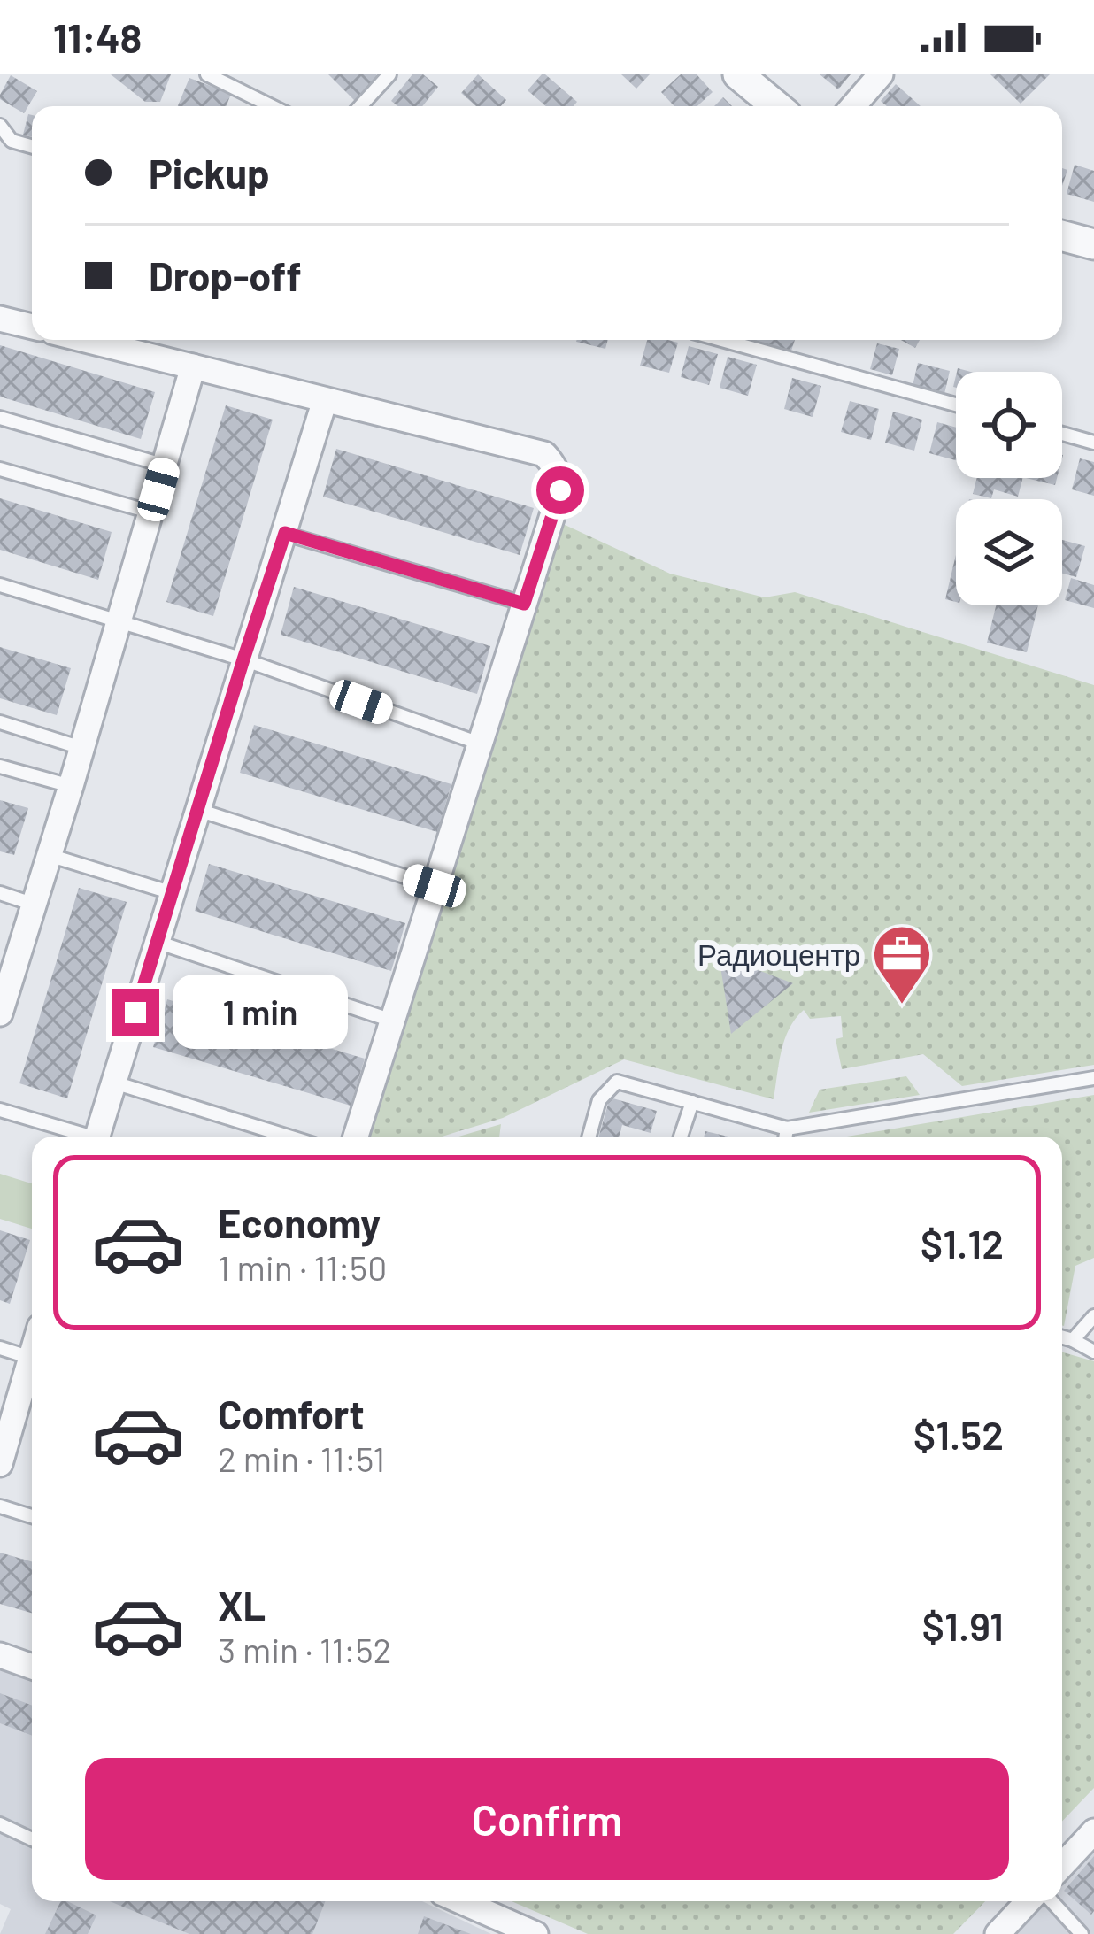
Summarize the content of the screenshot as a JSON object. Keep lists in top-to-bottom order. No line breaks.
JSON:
{"places":{"office":["Радиоцентр"]},"page":{"status":"11:48","banner":["Pickup","Drop-off"],"bubble":"1 min","list":[{"name":"Economy","note":"1 min · 11:50","value":"$1.12"},{"name":"Comfort","note":"2 min · 11:51","value":"$1.52"},{"name":"XL","note":"3 min · 11:52","value":"$1.91"}],"buttons":"Confirm"}}
